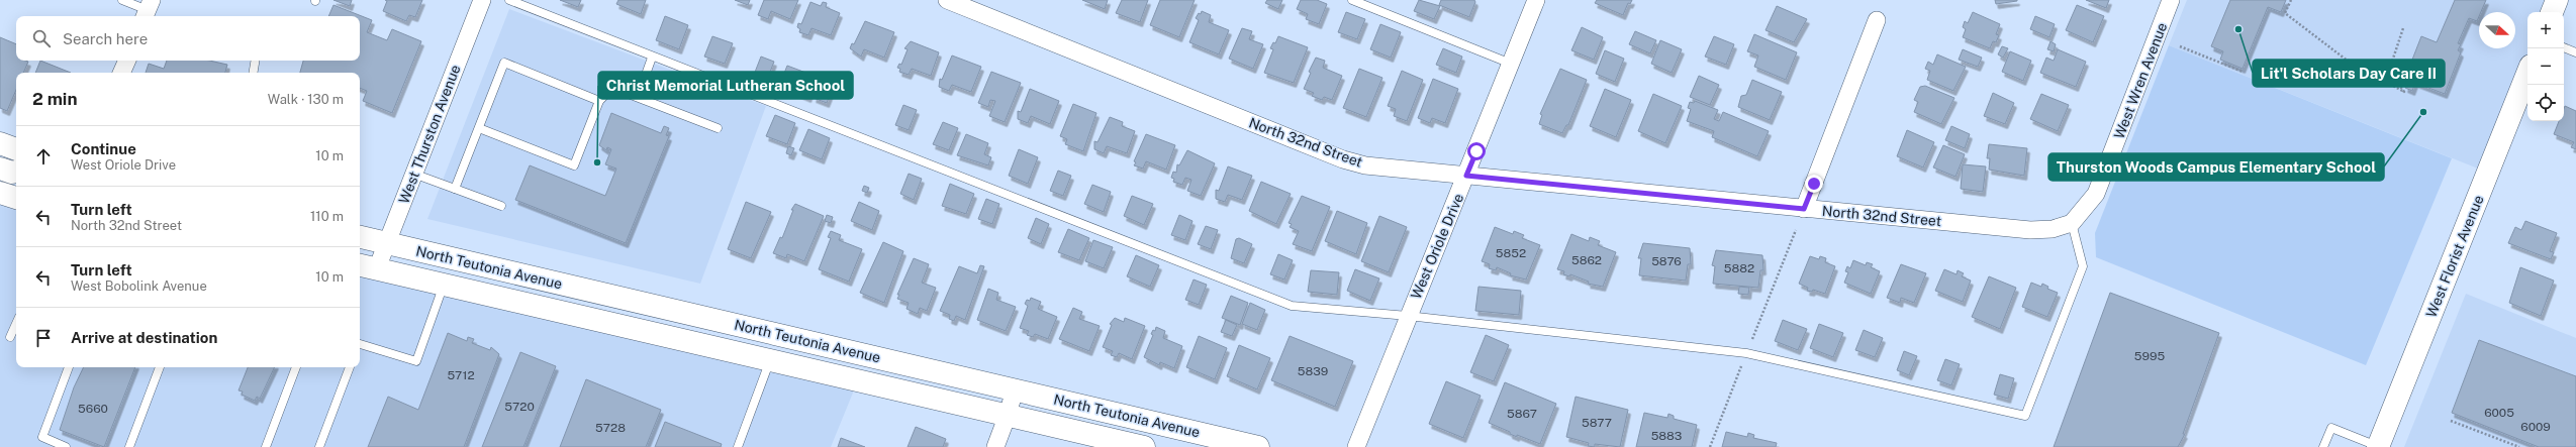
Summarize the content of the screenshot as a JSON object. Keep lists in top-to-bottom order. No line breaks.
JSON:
{"streets":{"main road":["West Florist Avenue","North Teutonia Avenue"],"street":["West Wren Avenue","West Thurston Avenue","North 32nd Street","West Oriole Drive"]},"crossings":[["West Wren Avenue","North 32nd Street"],["West Thurston Avenue","North Teutonia Avenue"],["North 32nd Street","West Oriole Drive"]],"places":["Lit'l Scholars Day Care II","Thurston Woods Campus Elementary School","Christ Memorial Lutheran School"],"house_numbers":["5852","5862","5876","5882","5995","5839","5712","5720","5660","6005","5867","5877","6009","5728","5883"],"north":"right","page":{"map_buttons":["+","−"],"search":"Search here","heading":["2 min","Walk · 130 m"],"list":[["Continue","West Oriole Drive","10 m"],["Turn left","North 32nd Street","110 m"],["Turn left","West Bobolink Avenue","10 m"],"Arrive at destination"]}}
